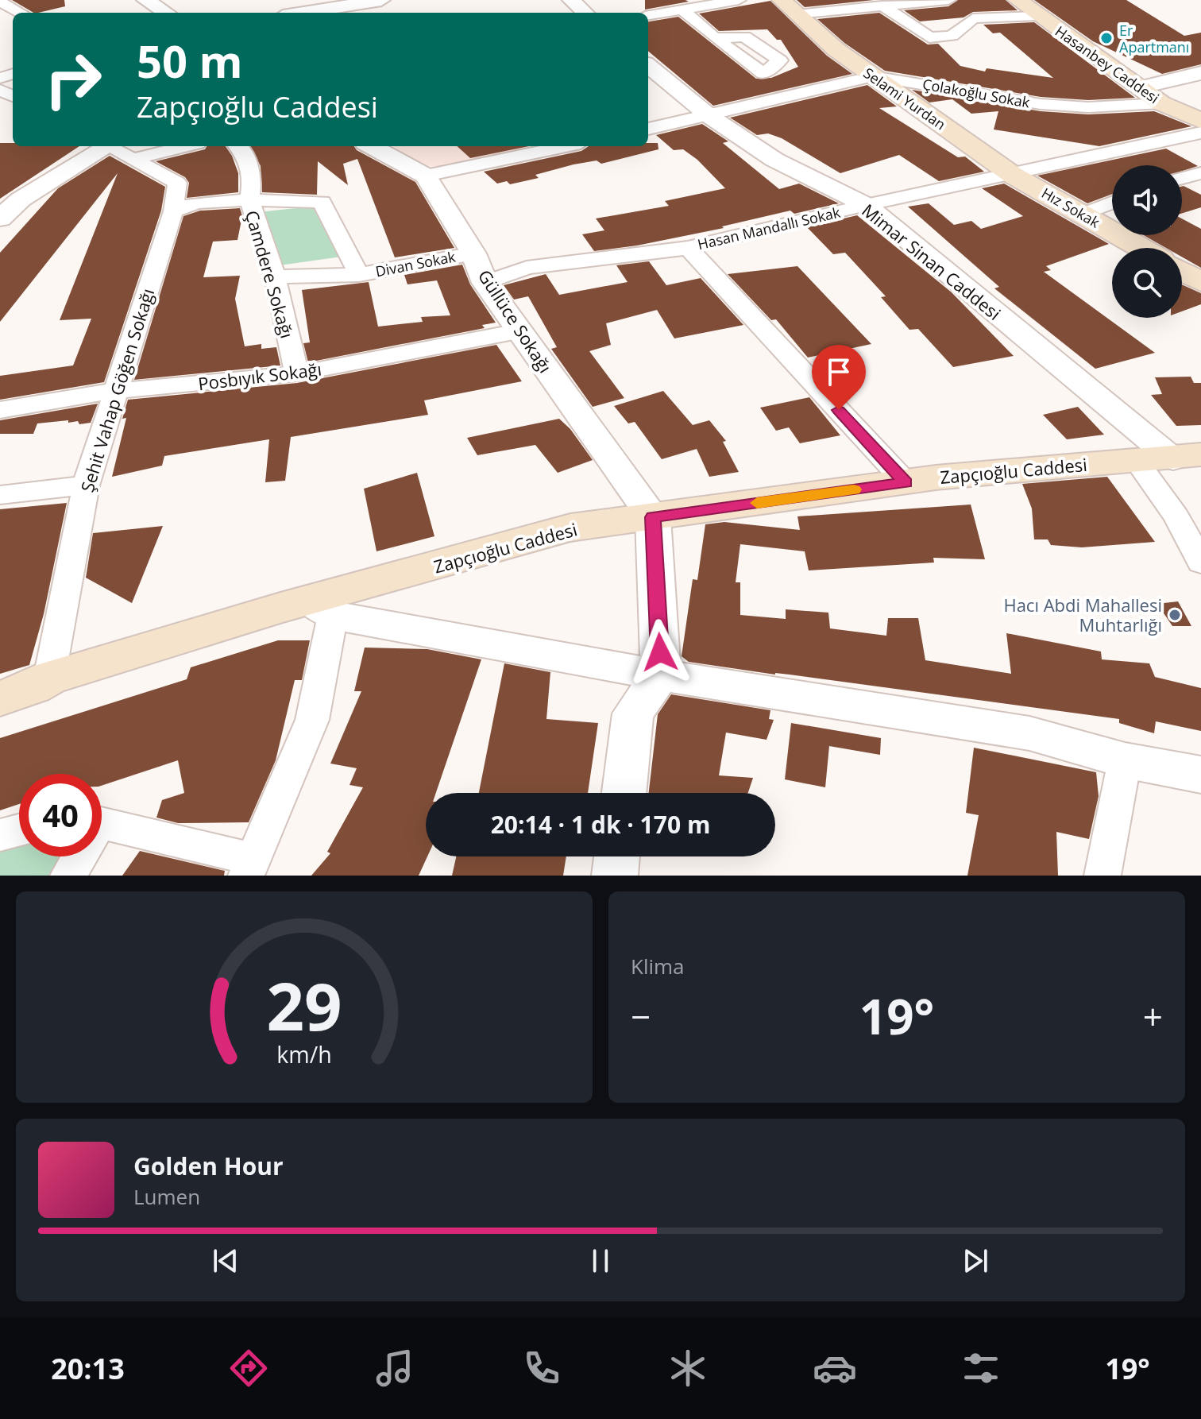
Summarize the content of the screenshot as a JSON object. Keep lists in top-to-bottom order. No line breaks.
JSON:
{"streets":{"main road":["Hasanbey Caddesi","Selami Yurdan","Hız Sokak","Zapçıoğlu Caddesi"],"street":["Çolakoğlu Sokak","Hasan Mandallı Sokak","Mimar Sinan Caddesi","Divan Sokak","Çamdere Sokağı","Güllüce Sokağı","Posbıyık Sokağı","Şehit Vahap Göğen Sokağı"]},"crossings":[["Hasanbey Caddesi","Çolakoğlu Sokak"],["Çolakoğlu Sokak","Selami Yurdan"],["Çolakoğlu Sokak","Mimar Sinan Caddesi"],["Selami Yurdan","Hız Sokak"],["Selami Yurdan","Hasan Mandallı Sokak"],["Hız Sokak","Hasan Mandallı Sokak"],["Hasan Mandallı Sokak","Mimar Sinan Caddesi"],["Hasan Mandallı Sokak","Güllüce Sokağı"],["Mimar Sinan Caddesi","Zapçıoğlu Caddesi"],["Divan Sokak","Çamdere Sokağı"],["Divan Sokak","Güllüce Sokağı"],["Çamdere Sokağı","Posbıyık Sokağı"],["Güllüce Sokağı","Posbıyık Sokağı"],["Güllüce Sokağı","Zapçıoğlu Caddesi"],["Posbıyık Sokağı","Şehit Vahap Göğen Sokağı"],["Şehit Vahap Göğen Sokağı","Zapçıoğlu Caddesi"]],"places":["Er Apartmanı","Hacı Abdi Mahallesi Muhtarlığı"],"page":{"turn":["50 m","Zapçıoğlu Caddesi"],"limit":"40","trip":"20:14 · 1 dk · 170 m","tile":"Klima","heat":["−","19°","+"],"song":["Golden Hour","Lumen"],"tabs":["20:13","19°"],"gauge":["29","km/h"]}}
